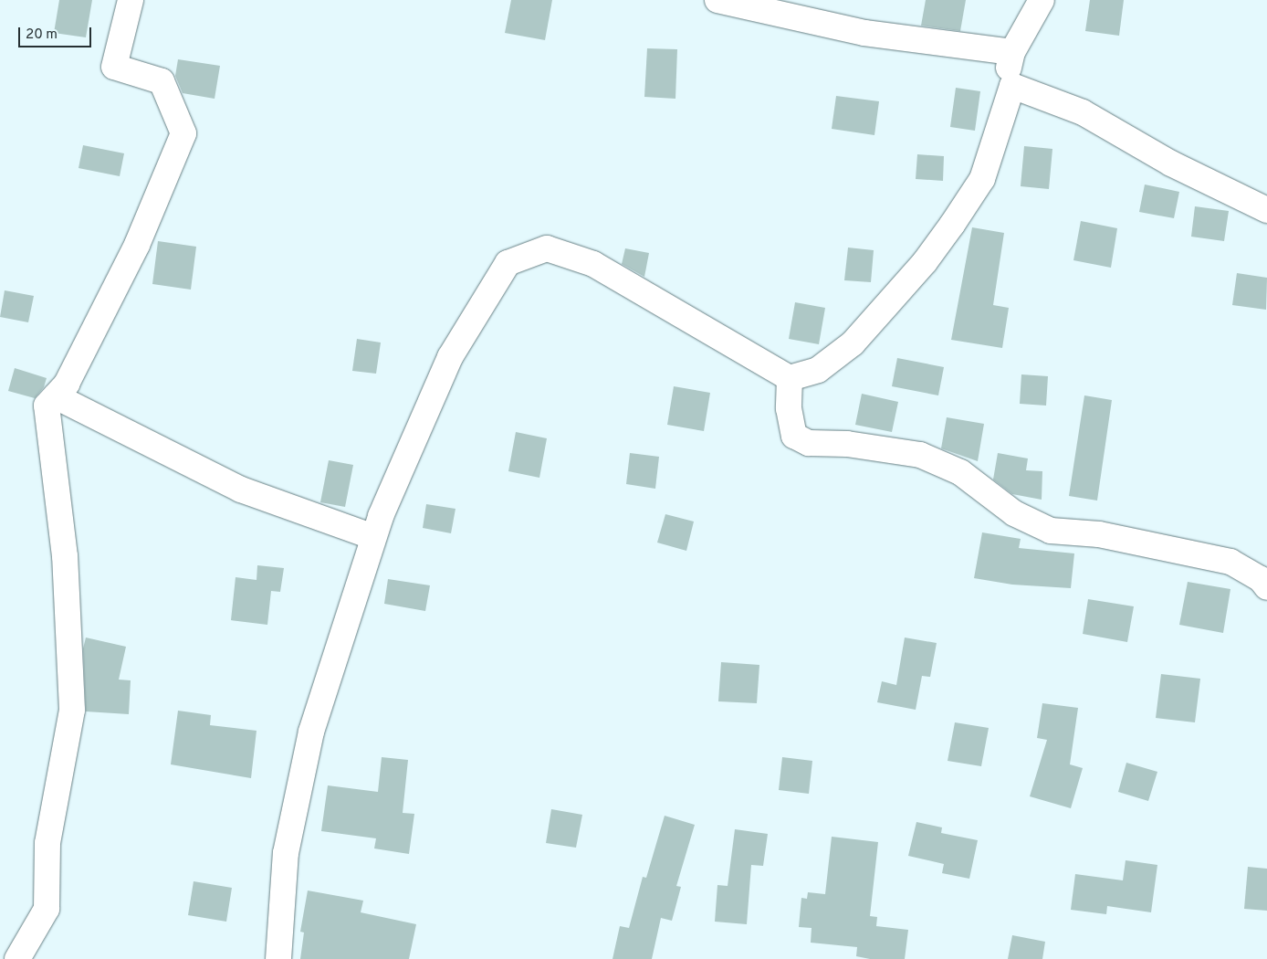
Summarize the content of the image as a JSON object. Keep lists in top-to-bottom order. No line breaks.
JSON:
{"scale_bar":"20 m"}
